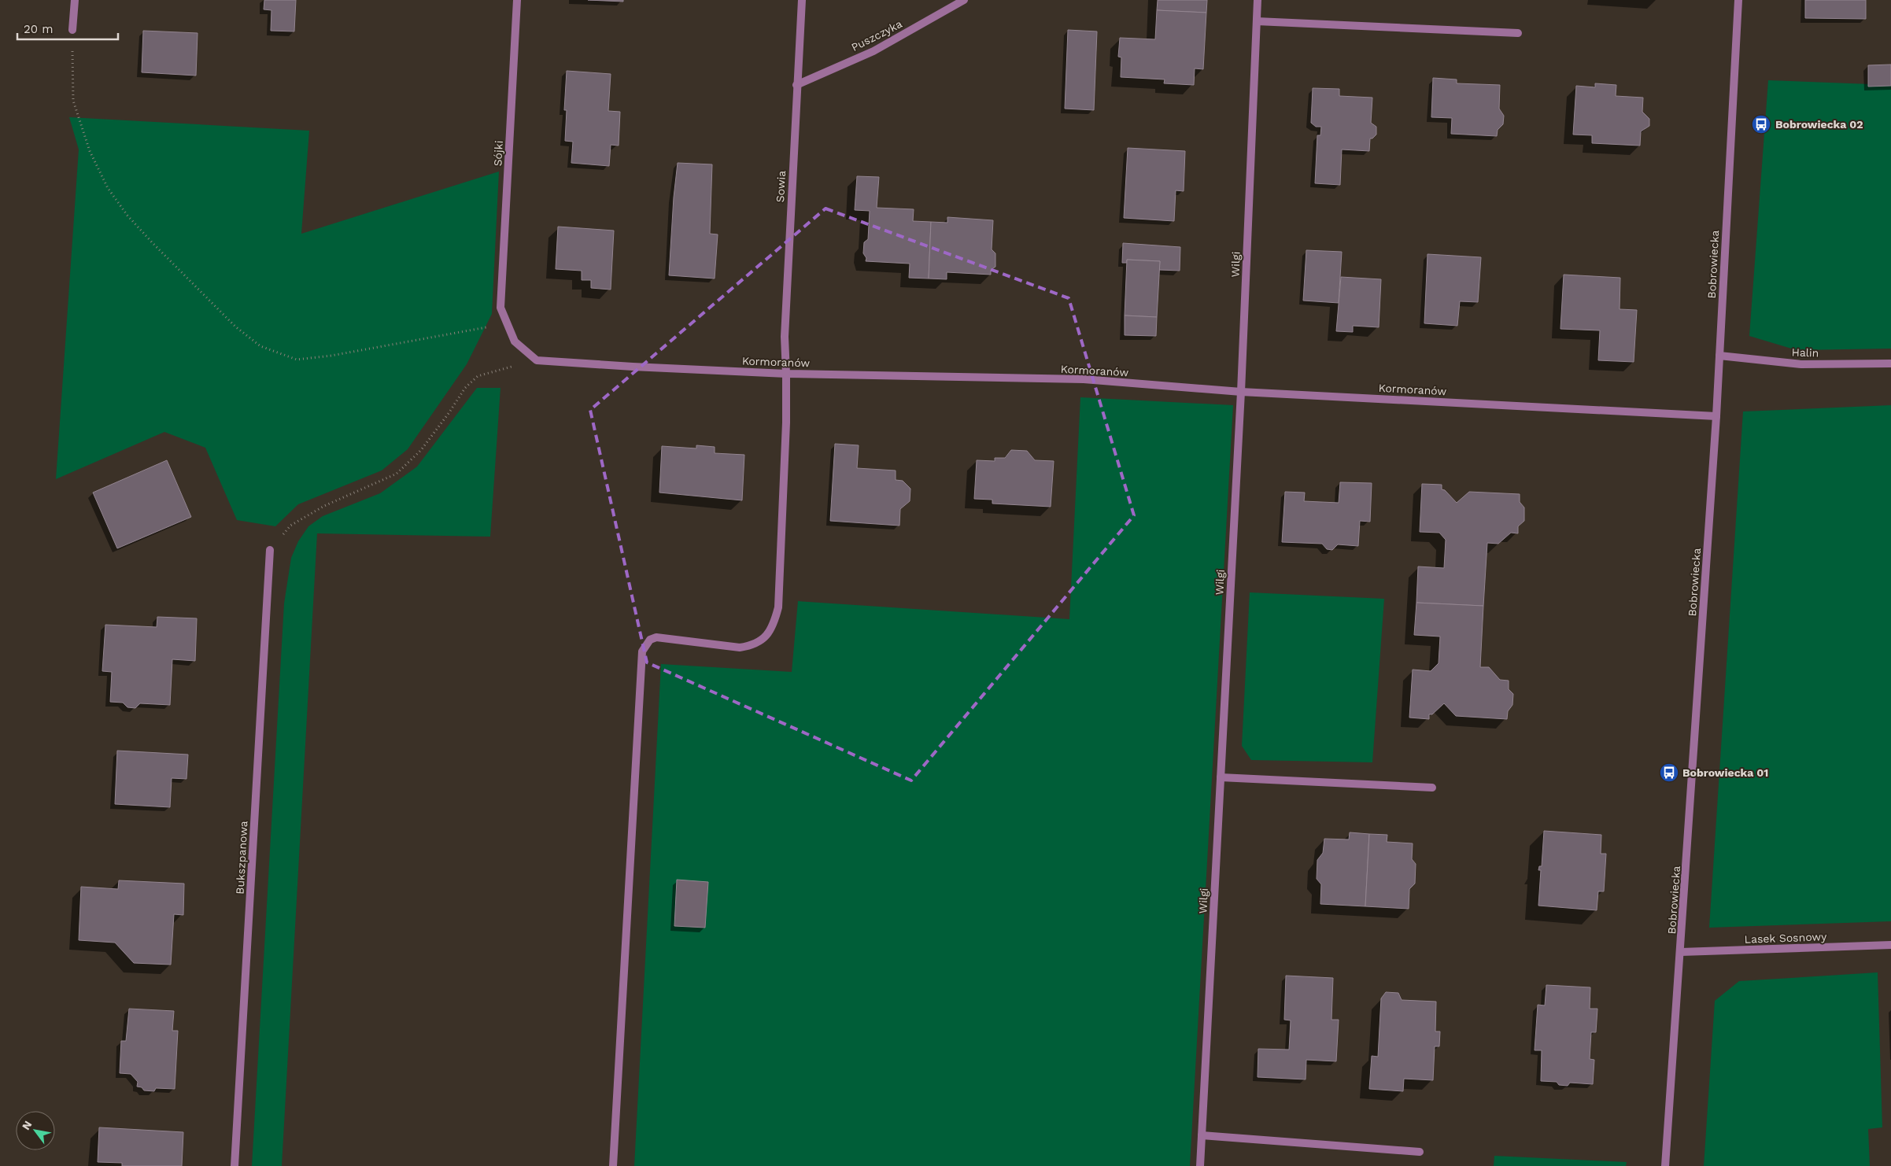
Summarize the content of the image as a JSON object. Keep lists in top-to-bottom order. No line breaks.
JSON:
{"streets":{"street":["Puszczyka","Sójki","Sowia","Wilgi","Bobrowiecka","Halin","Kormoranów","Bukszpanowa","Lasek Sosnowy"]},"crossings":[["Puszczyka","Sowia"],["Sowia","Kormoranów"],["Wilgi","Kormoranów"],["Bobrowiecka","Halin"],["Bobrowiecka","Kormoranów"],["Bobrowiecka","Lasek Sosnowy"]],"places":{"bus stop":["Bobrowiecka 02","Bobrowiecka 01"]},"scale_bar":"20 m","north":"top left"}
